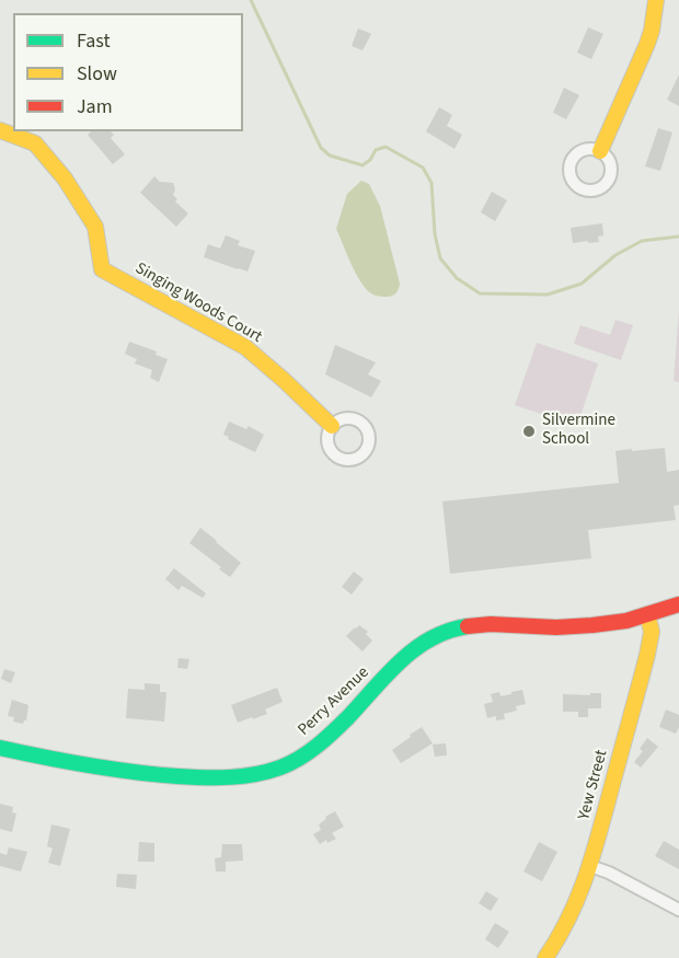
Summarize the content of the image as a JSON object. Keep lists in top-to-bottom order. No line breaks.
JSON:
{"streets":{"street":["Singing Woods Court","Perry Avenue","Yew Street"]},"crossings":[["Perry Avenue","Yew Street"]],"places":["Silvermine School"],"legend":["Fast","Slow","Jam"]}
